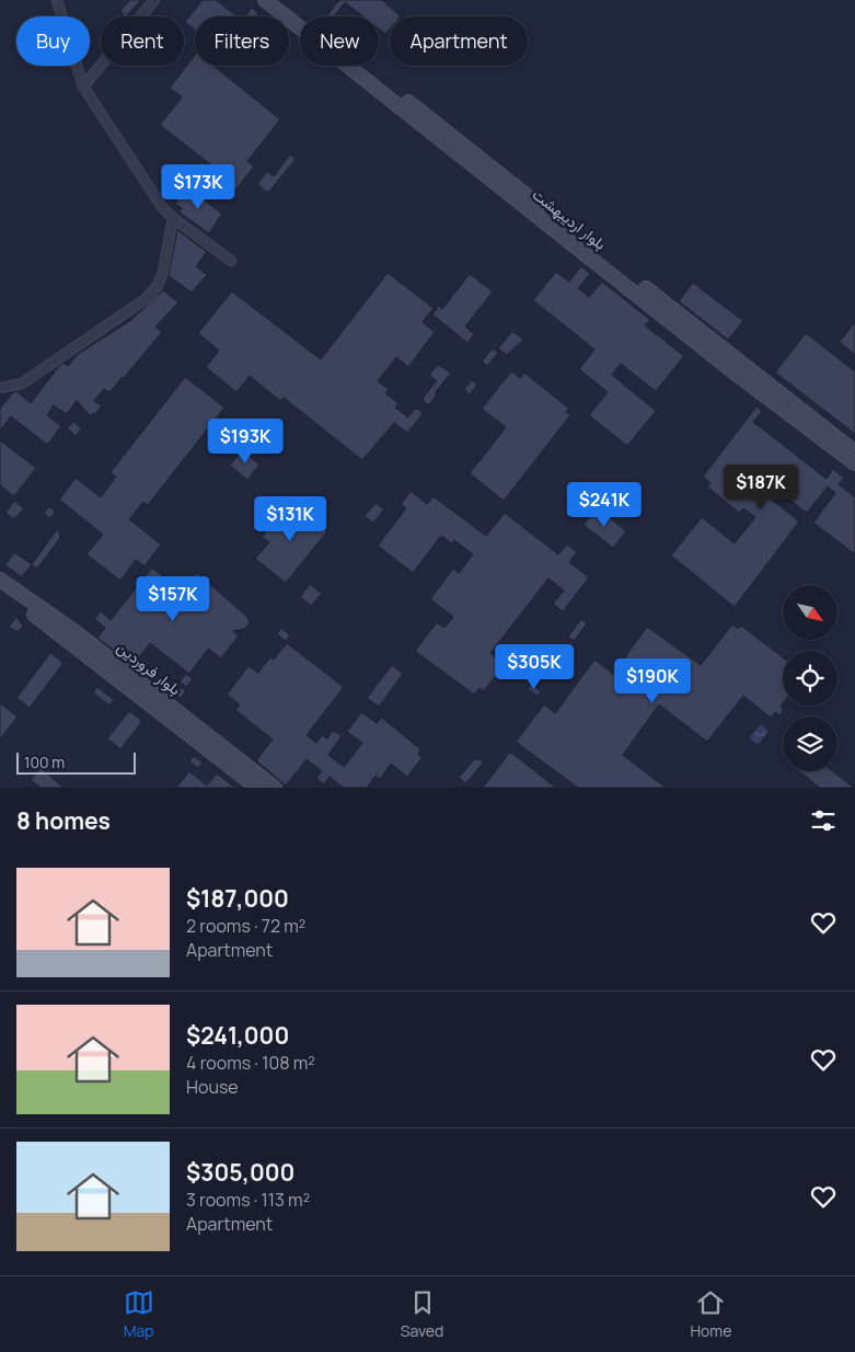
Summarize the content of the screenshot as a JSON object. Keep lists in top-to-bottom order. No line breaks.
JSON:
{"streets":{"street":["بلوار اردیبهشت","بلوار فروردین"]},"scale_bar":"100 m","north":"bottom right","page":{"chip":["Buy","Rent","Filters","New","Apartment"],"price":["$173K","$193K","$187K","$241K","$131K","$157K","$305K","$190K"],"scale":"100 m","heading":"8 homes","list":[{"name":"$187,000","note":"2 rooms · 72 m² · Apartment"},{"name":"$241,000","note":"4 rooms · 108 m² · House"},{"name":"$305,000","note":"3 rooms · 113 m² · Apartment"}],"tabs":["Map","Saved","Home"]}}
